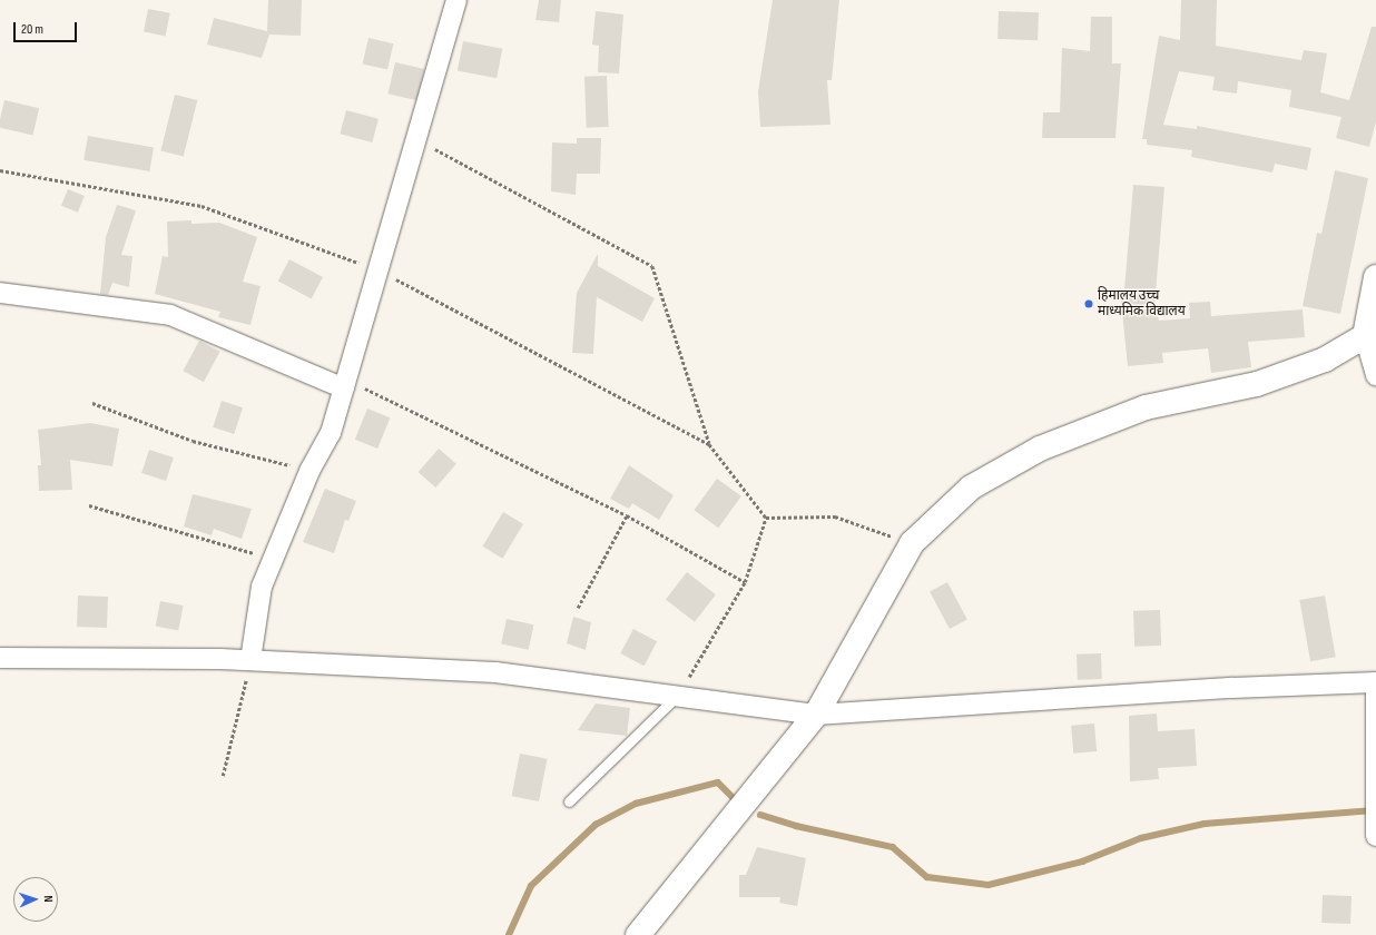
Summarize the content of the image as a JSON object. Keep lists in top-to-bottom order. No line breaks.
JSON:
{"places":["हिमालय उच्च माध्यमिक विद्यालय"],"scale_bar":"20 m","north":"right"}
